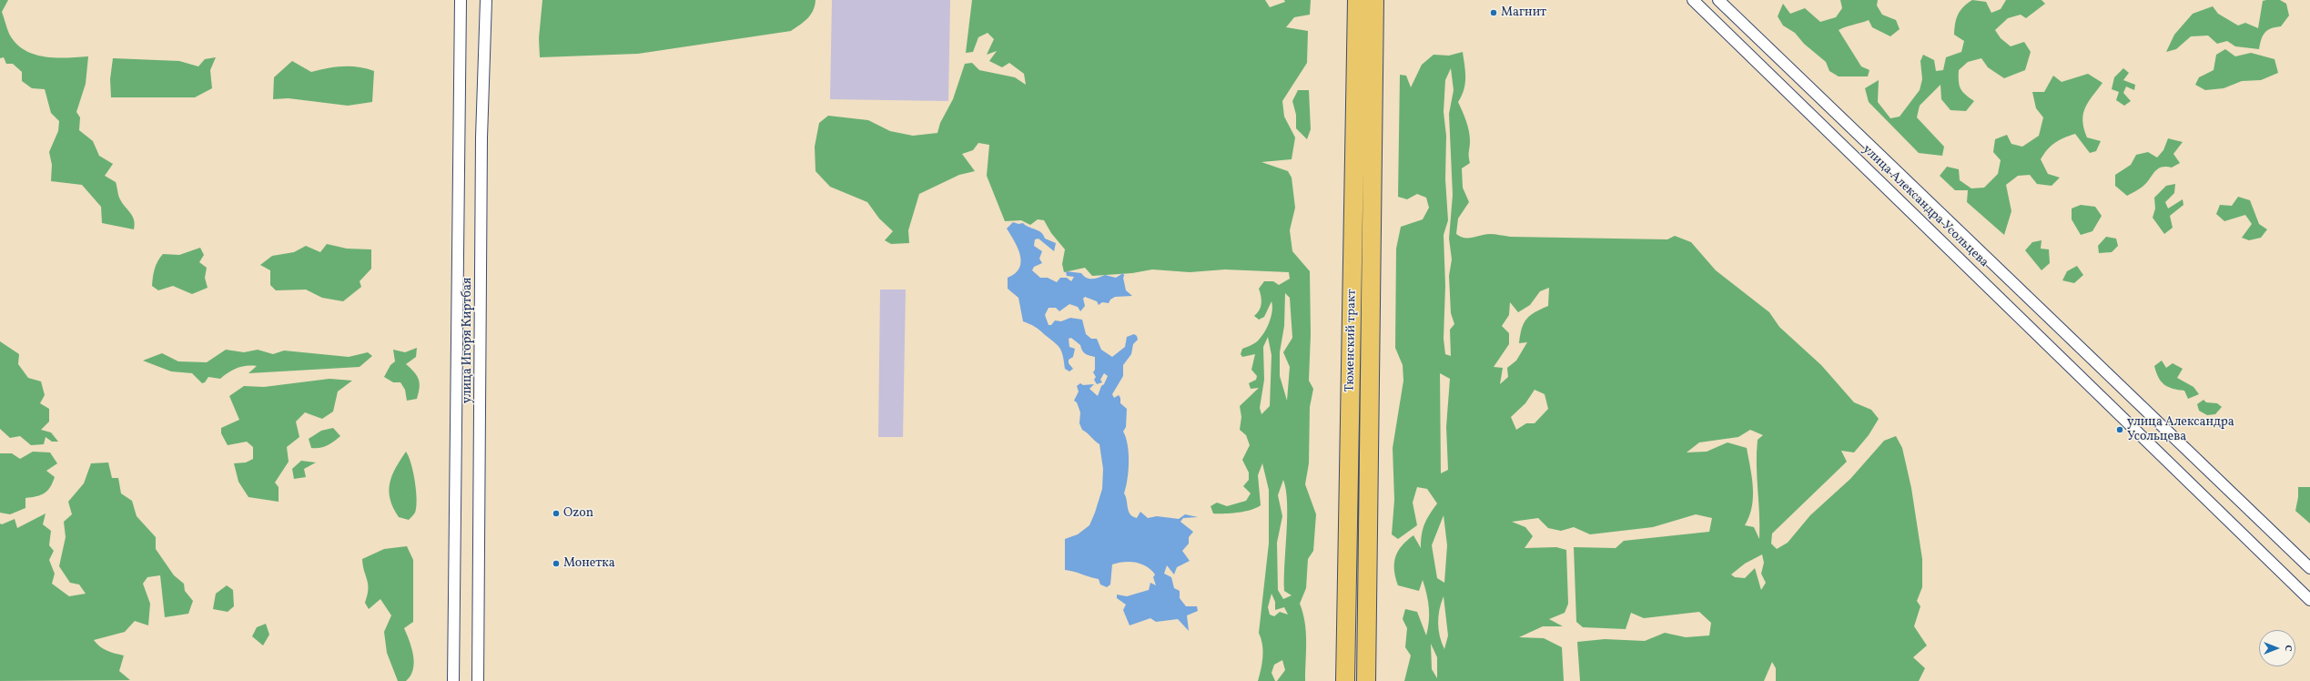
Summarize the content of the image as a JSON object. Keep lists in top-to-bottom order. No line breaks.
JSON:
{"streets":{"main road":["Тюменский тракт"],"street":["улица Александра Усольцева","улица Игоря Киртбая"]},"places":["Магнит","улица Александра Усольцева","Ozon","Монетка"],"north":"right"}
